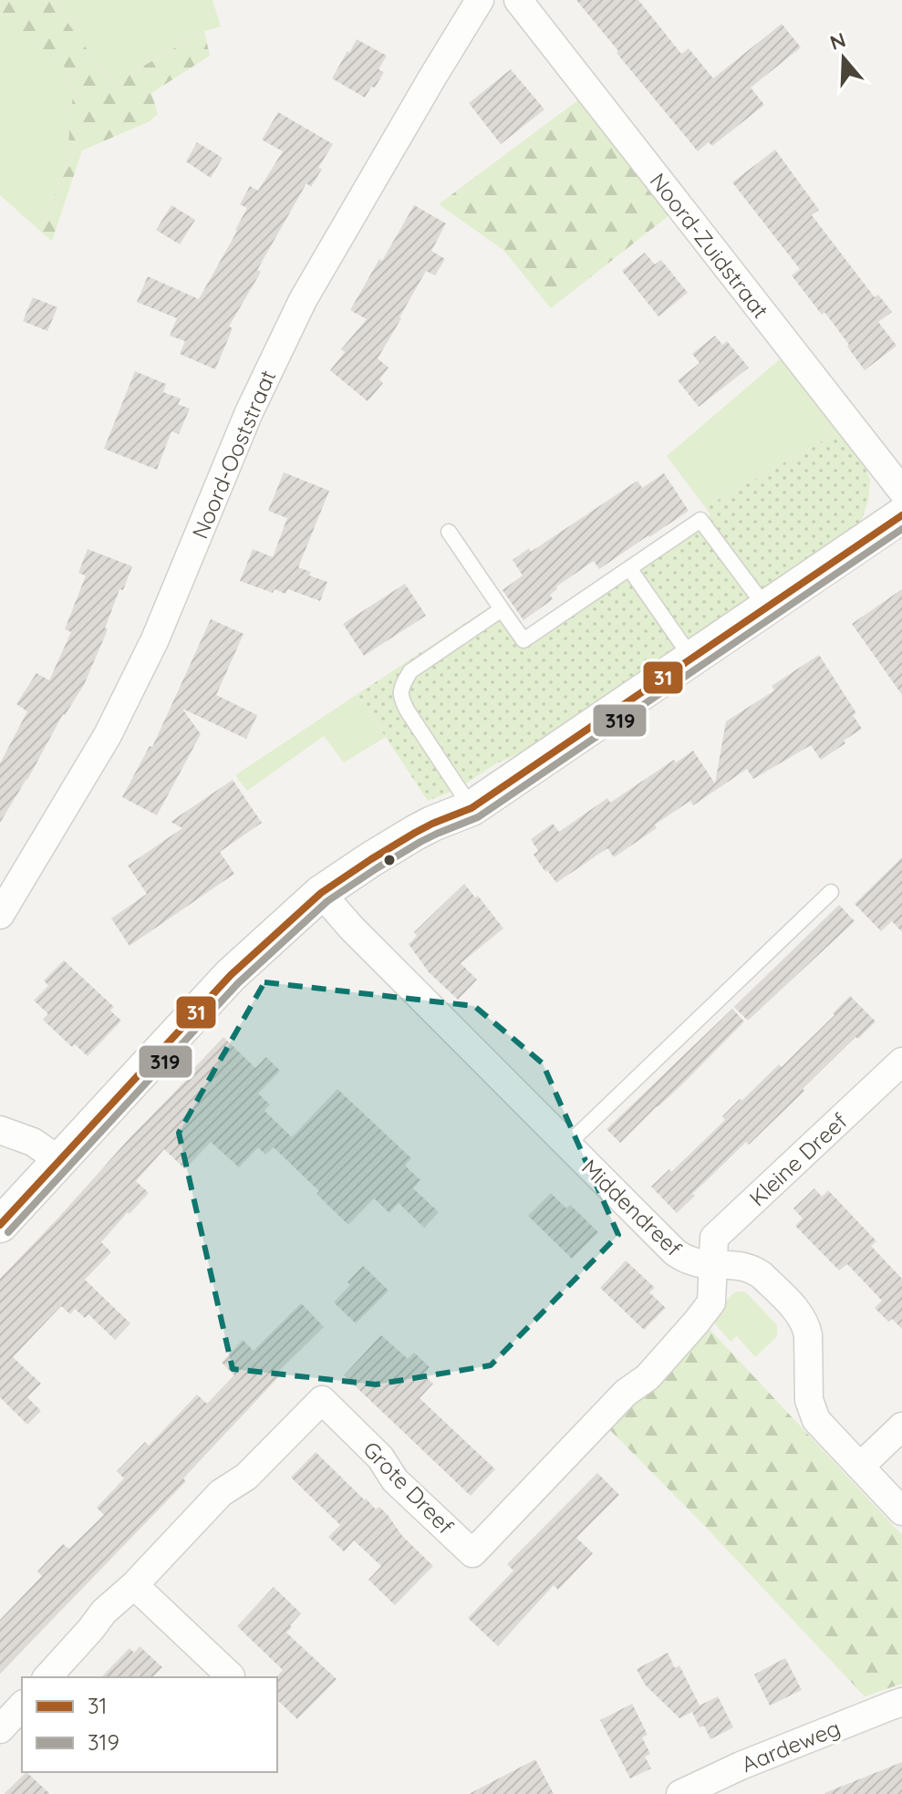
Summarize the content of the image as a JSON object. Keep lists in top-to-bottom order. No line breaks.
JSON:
{"streets":{"street":["Noord-Zuidstraat","Noord-Ooststraat","Kleine Dreef","Middendreef","Grote Dreef","Aardeweg"]},"crossings":[["Kleine Dreef","Middendreef"],["Kleine Dreef","Grote Dreef"],["Middendreef","Grote Dreef"]],"lines":["transit line 31","transit line 319"],"legend":["31","319"],"north":"top"}
